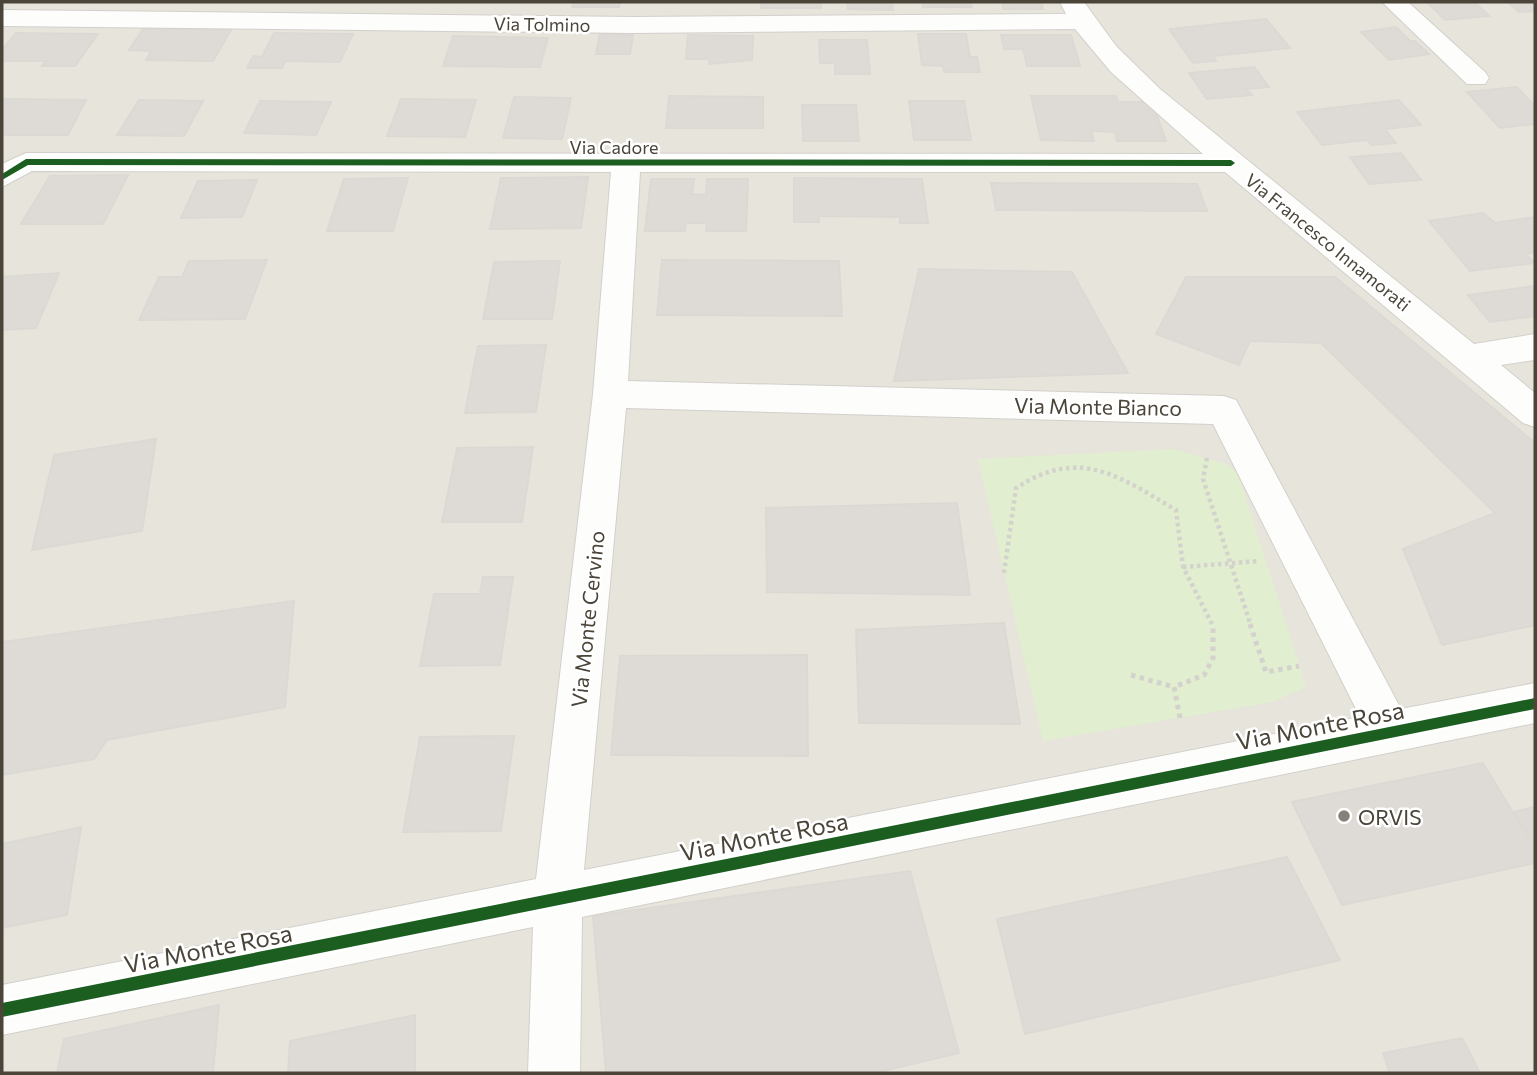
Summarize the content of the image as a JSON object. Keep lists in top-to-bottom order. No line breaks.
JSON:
{"streets":{"street":["Via Tolmino","Via Cadore","Via Francesco Innamorati","Via Monte Bianco","Via Monte Cervino","Via Monte Rosa"]},"crossings":[["Via Tolmino","Via Francesco Innamorati"],["Via Cadore","Via Francesco Innamorati"],["Via Cadore","Via Monte Cervino"],["Via Monte Bianco","Via Monte Cervino"],["Via Monte Bianco","Via Monte Rosa"],["Via Monte Cervino","Via Monte Rosa"]],"places":["ORVIS"]}
